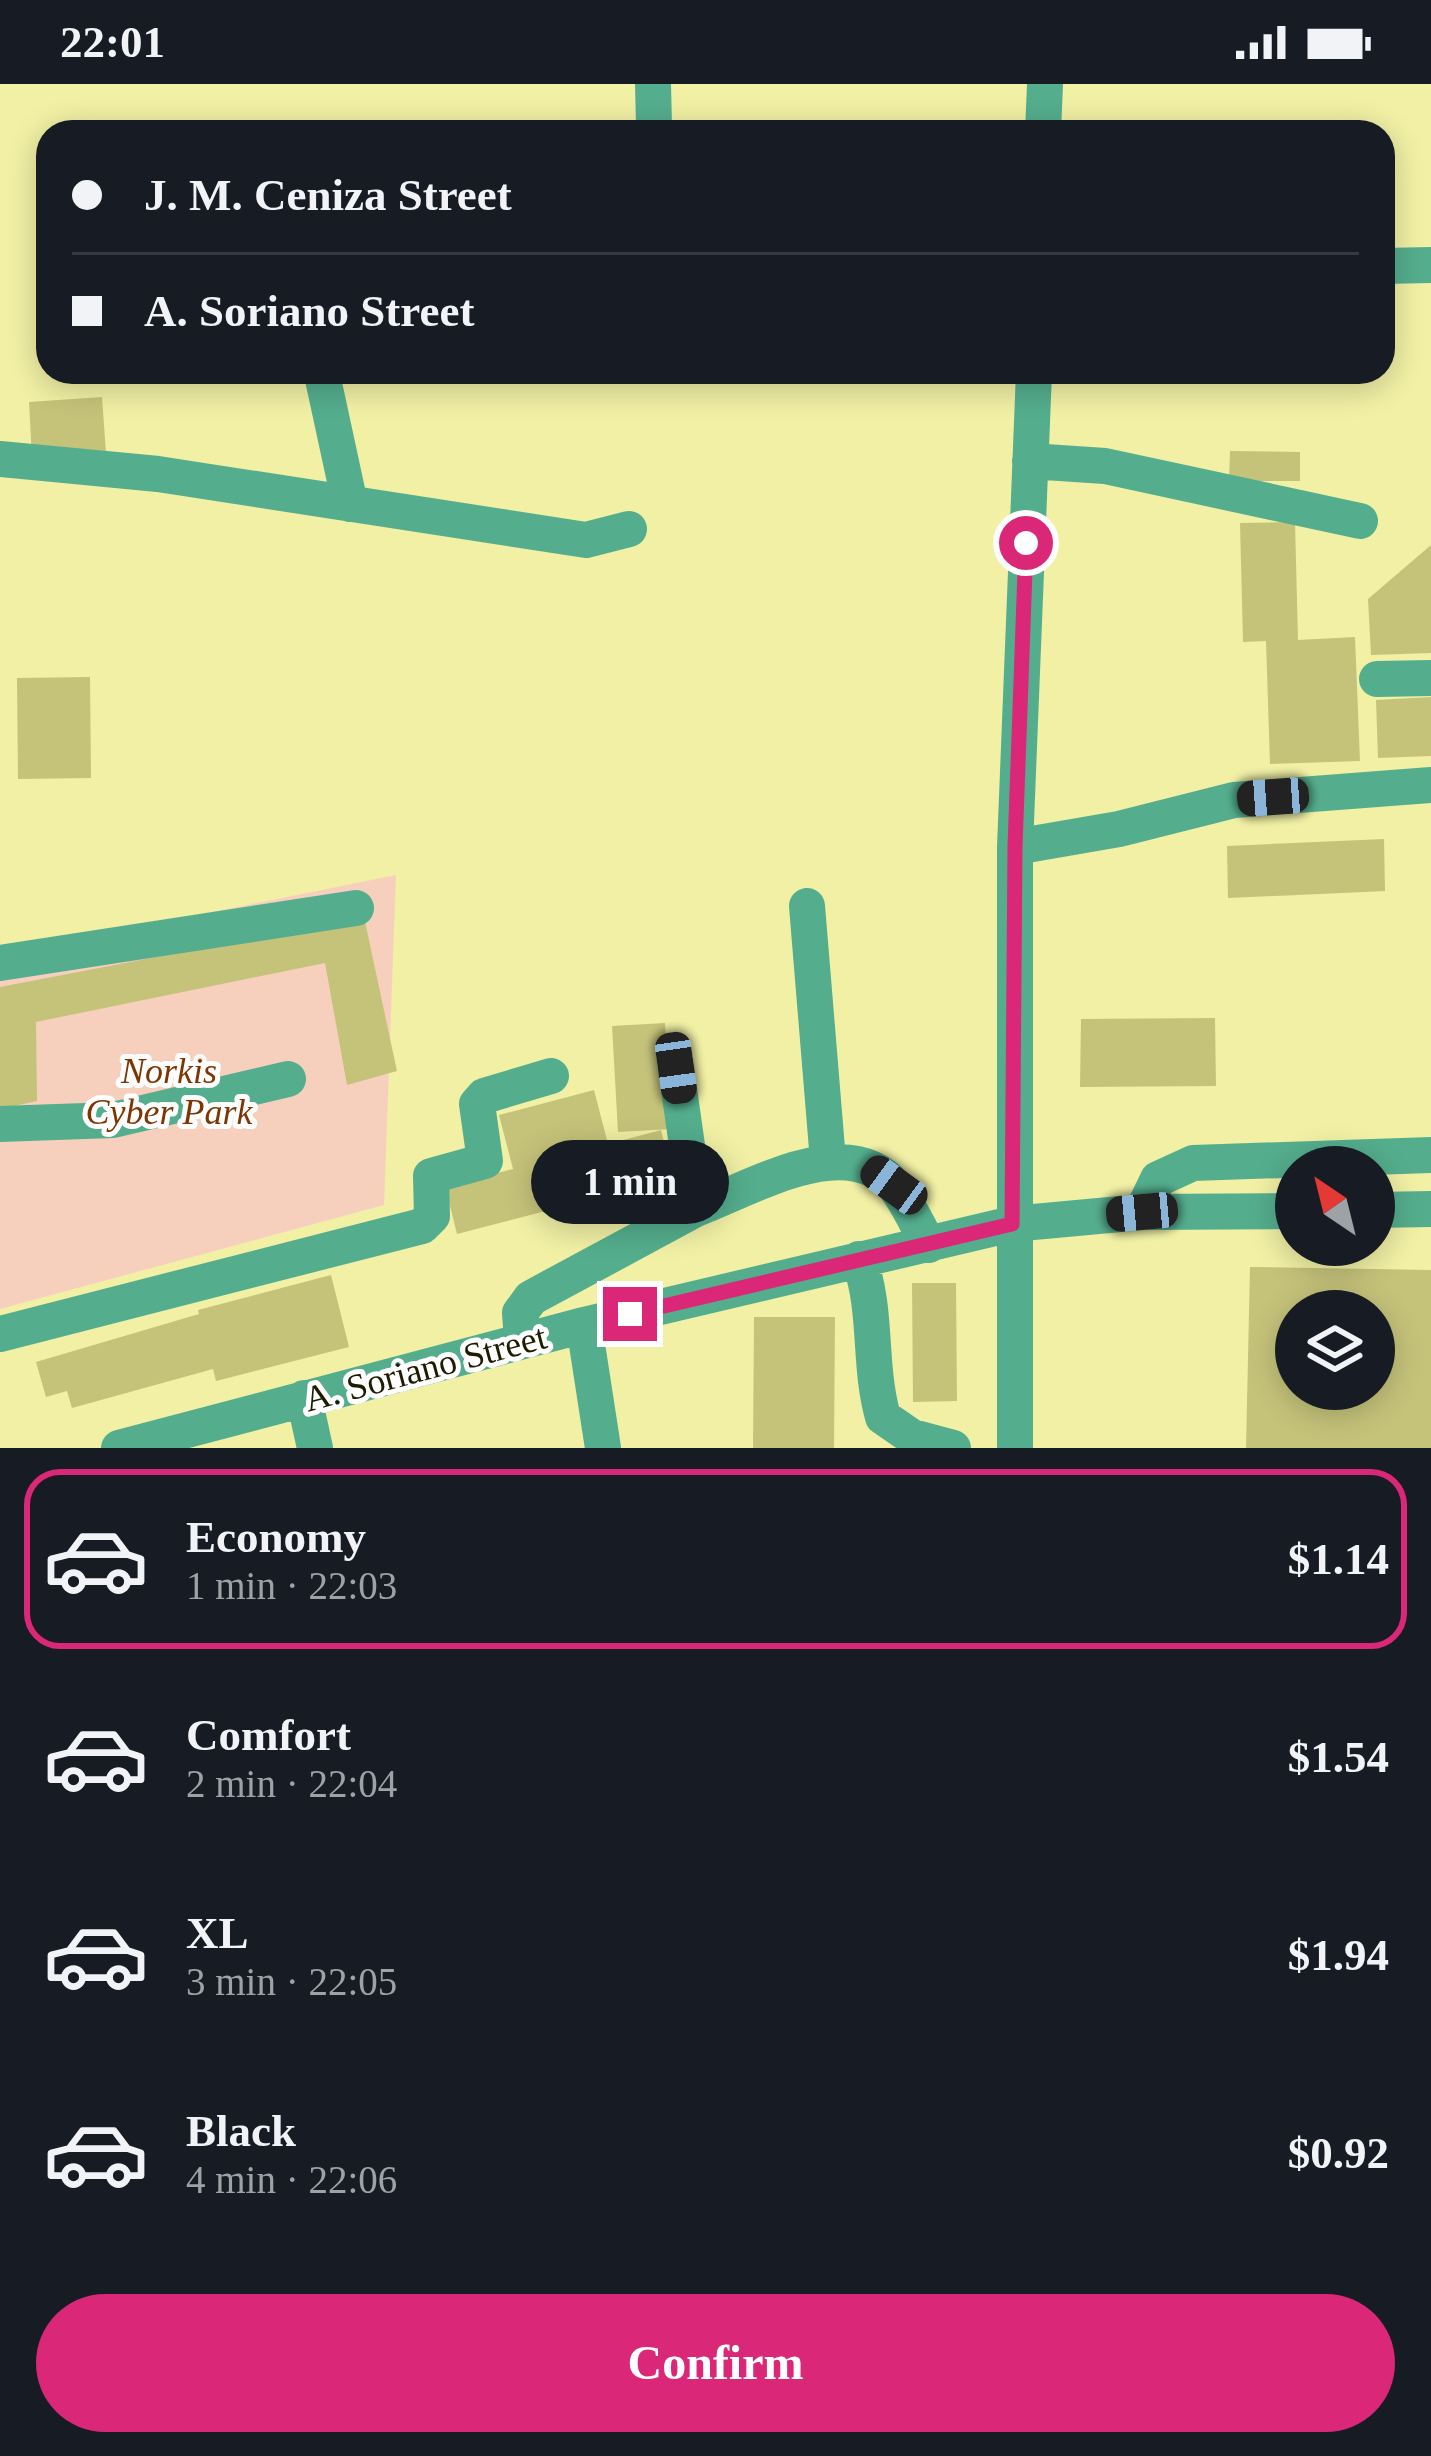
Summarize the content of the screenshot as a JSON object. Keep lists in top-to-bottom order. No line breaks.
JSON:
{"streets":{"street":["A. Soriano Street"]},"parks":["Norkis Cyber Park"],"north":"top left","page":{"status":"22:01","banner":["J. M. Ceniza Street","A. Soriano Street"],"bubble":"1 min","list":[{"name":"Economy","note":"1 min · 22:03","value":"$1.14"},{"name":"Comfort","note":"2 min · 22:04","value":"$1.54"},{"name":"XL","note":"3 min · 22:05","value":"$1.94"},{"name":"Black","note":"4 min · 22:06","value":"$0.92"}],"buttons":"Confirm"}}
